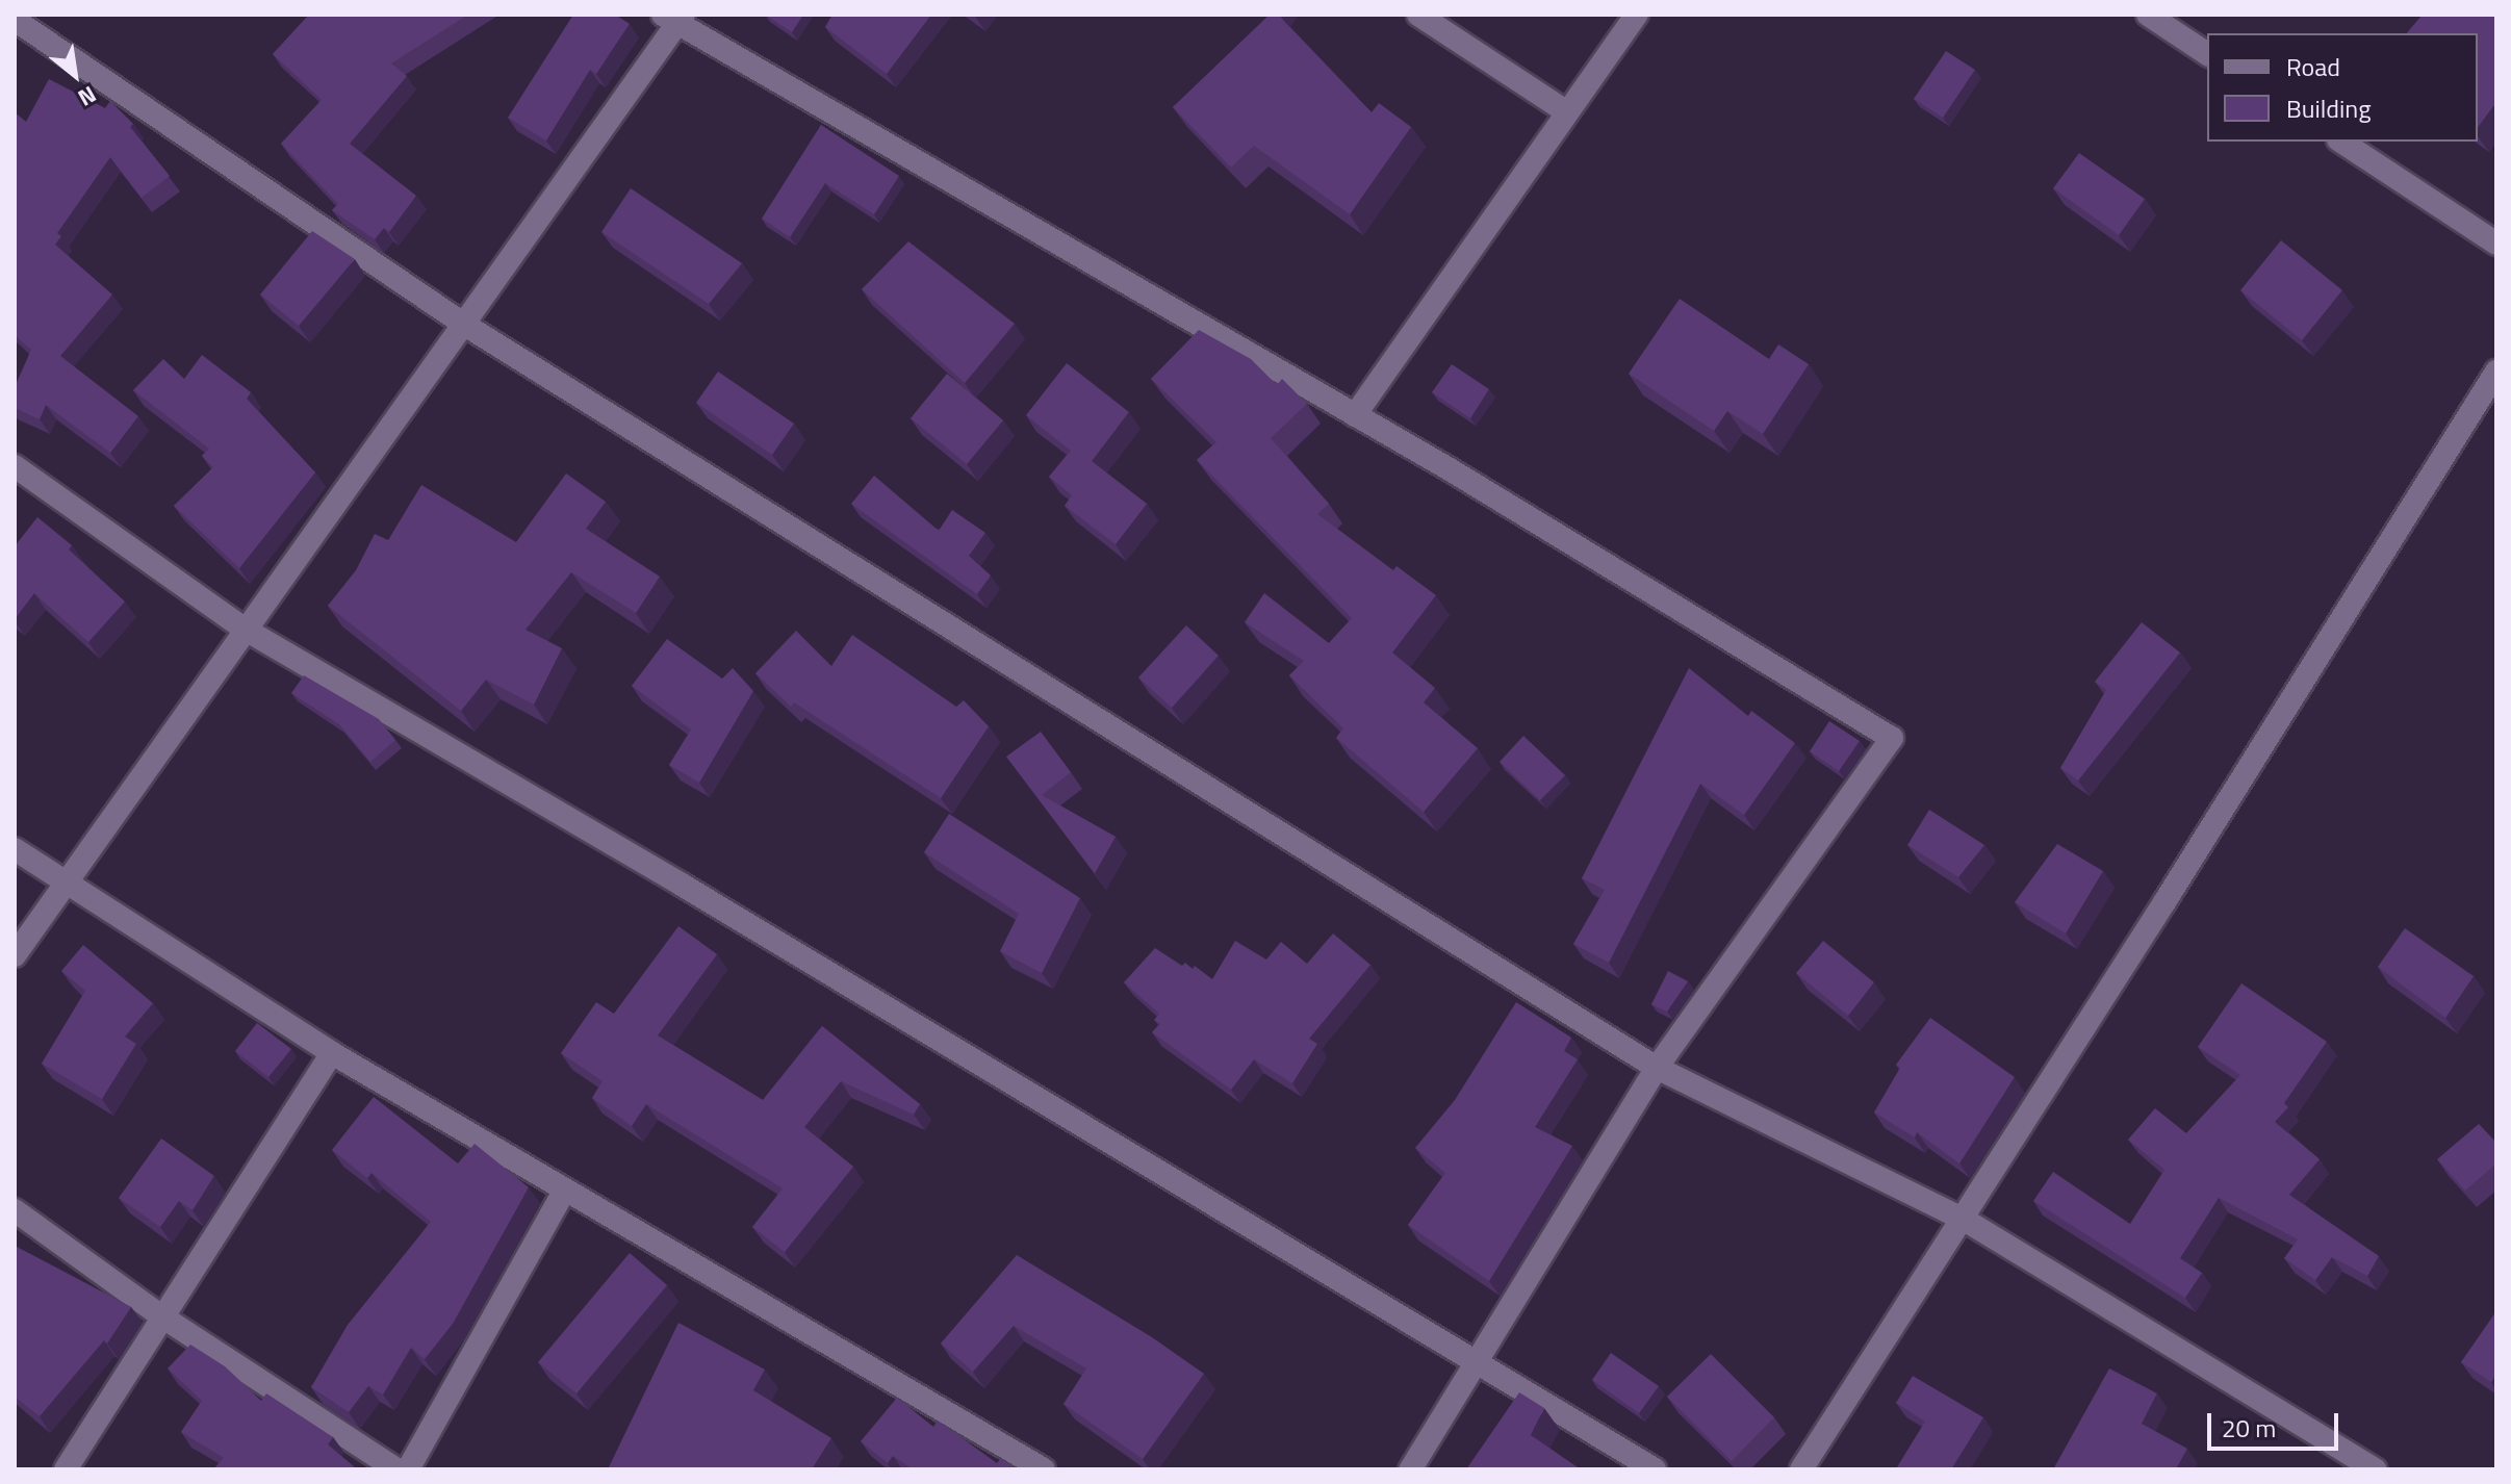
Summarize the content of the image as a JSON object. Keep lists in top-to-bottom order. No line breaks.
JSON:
{"legend":["Road","Building"],"scale_bar":"20 m","north":"bottom right"}
